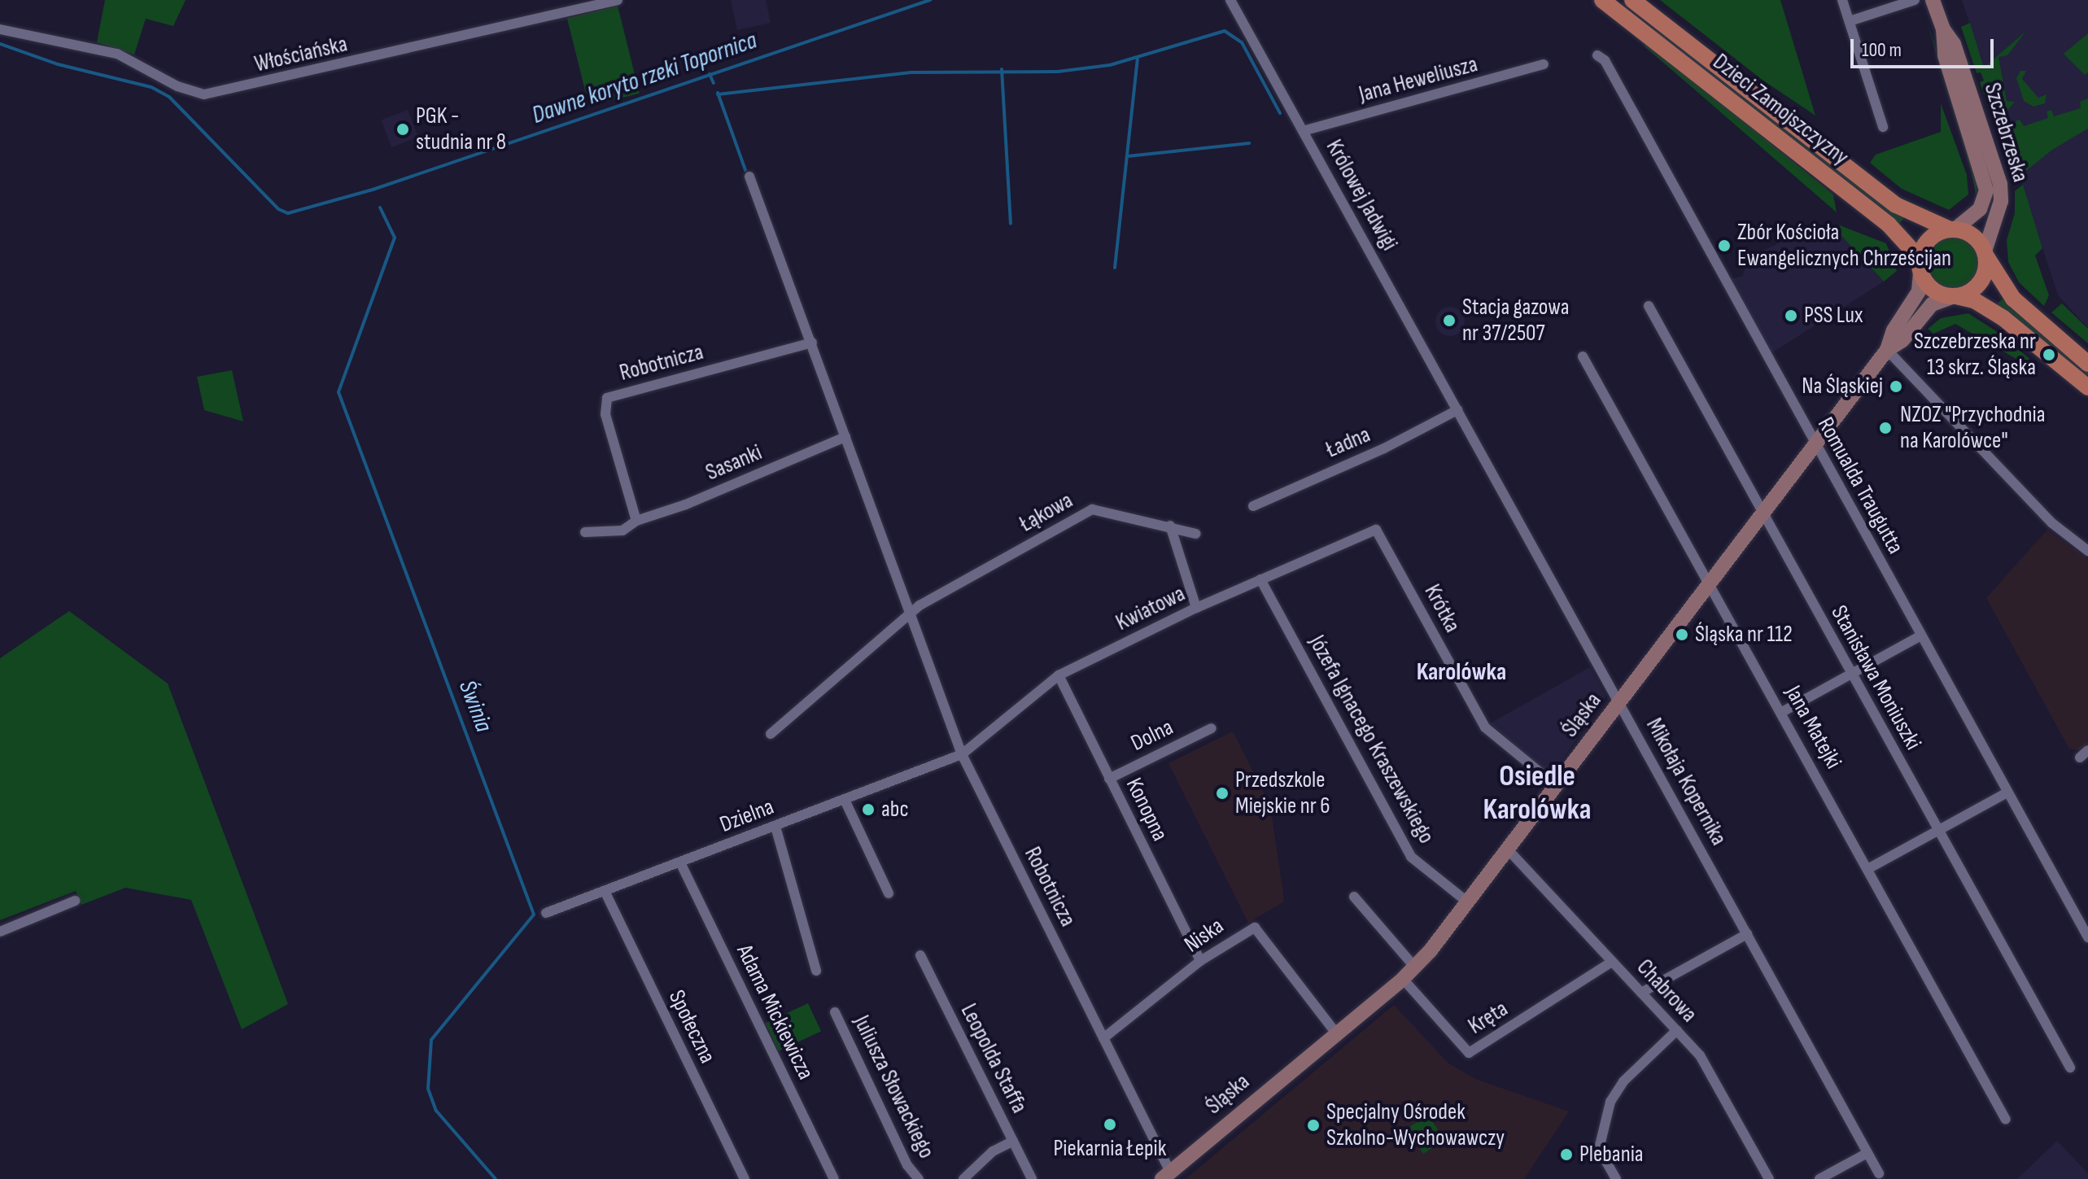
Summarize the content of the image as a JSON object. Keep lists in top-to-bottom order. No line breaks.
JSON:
{"streets":{"main road":["Dzieci Zamojszczyzny"],"street":["Włościańska","Jana Heweliusza","Szczebrzeska","Królowej Jadwigi","Robotnicza","Ładna","Sasanki","Romualda Traugutta","Łąkowa","Kwiatowa","Krótka","Stanisława Moniuszki","Śląska","Jana Matejki","Dolna","Józefa Ignacego Kraszewskiego","Mikołaja Kopernika","Konopna","Dzielna","Niska","Chabrowa","Adama Mickiewicza","Kręta","Społeczna","Leopolda Staffa","Juliusza Słowackiego"]},"crossings":[["Jana Heweliusza","Królowej Jadwigi"],["Dzieci Zamojszczyzny","Szczebrzeska"],["Dzieci Zamojszczyzny","Śląska"],["Szczebrzeska","Śląska"],["Królowej Jadwigi","Ładna"],["Królowej Jadwigi","Mikołaja Kopernika"],["Robotnicza","Sasanki"],["Robotnicza","Łąkowa"],["Robotnicza","Kwiatowa"],["Robotnicza","Śląska"],["Robotnicza","Dzielna"],["Robotnicza","Niska"],["Ładna","Mikołaja Kopernika"],["Romualda Traugutta","Śląska"],["Kwiatowa","Krótka"],["Kwiatowa","Józefa Ignacego Kraszewskiego"],["Kwiatowa","Konopna"],["Kwiatowa","Dzielna"],["Krótka","Śląska"],["Stanisława Moniuszki","Śląska"],["Śląska","Jana Matejki"],["Śląska","Józefa Ignacego Kraszewskiego"],["Śląska","Mikołaja Kopernika"],["Śląska","Niska"],["Śląska","Chabrowa"],["Śląska","Kręta"],["Dolna","Konopna"],["Konopna","Niska"],["Dzielna","Adama Mickiewicza"],["Dzielna","Społeczna"],["Chabrowa","Kręta"]],"districts":["Karolówka","Osiedle Karolówka"],"water":["Dawne koryto rzeki Topornica","Świnia"],"places":["PGK - studnia nr 8","Zbór Kościoła Ewangelicznych Chrześcijan","PSS Lux","Stacja gazowa nr 37/2507","Szczebrzeska nr 13 skrz. Śląska","Na Śląskiej","NZOZ \"Przychodnia na Karolówce\"","Śląska nr 112","Przedszkole Miejskie nr 6","abc","Piekarnia Łepik","Specjalny Ośrodek Szkolno-Wychowawczy","Plebania"],"scale_bar":"100 m"}
